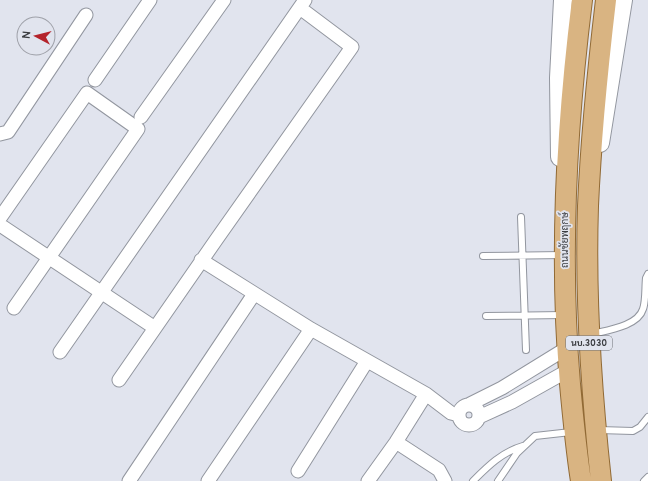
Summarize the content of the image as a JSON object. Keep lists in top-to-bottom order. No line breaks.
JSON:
{"streets":{"main road":["ถนนชัยพฤกษ์","นบ.3030"]},"north":"left"}
